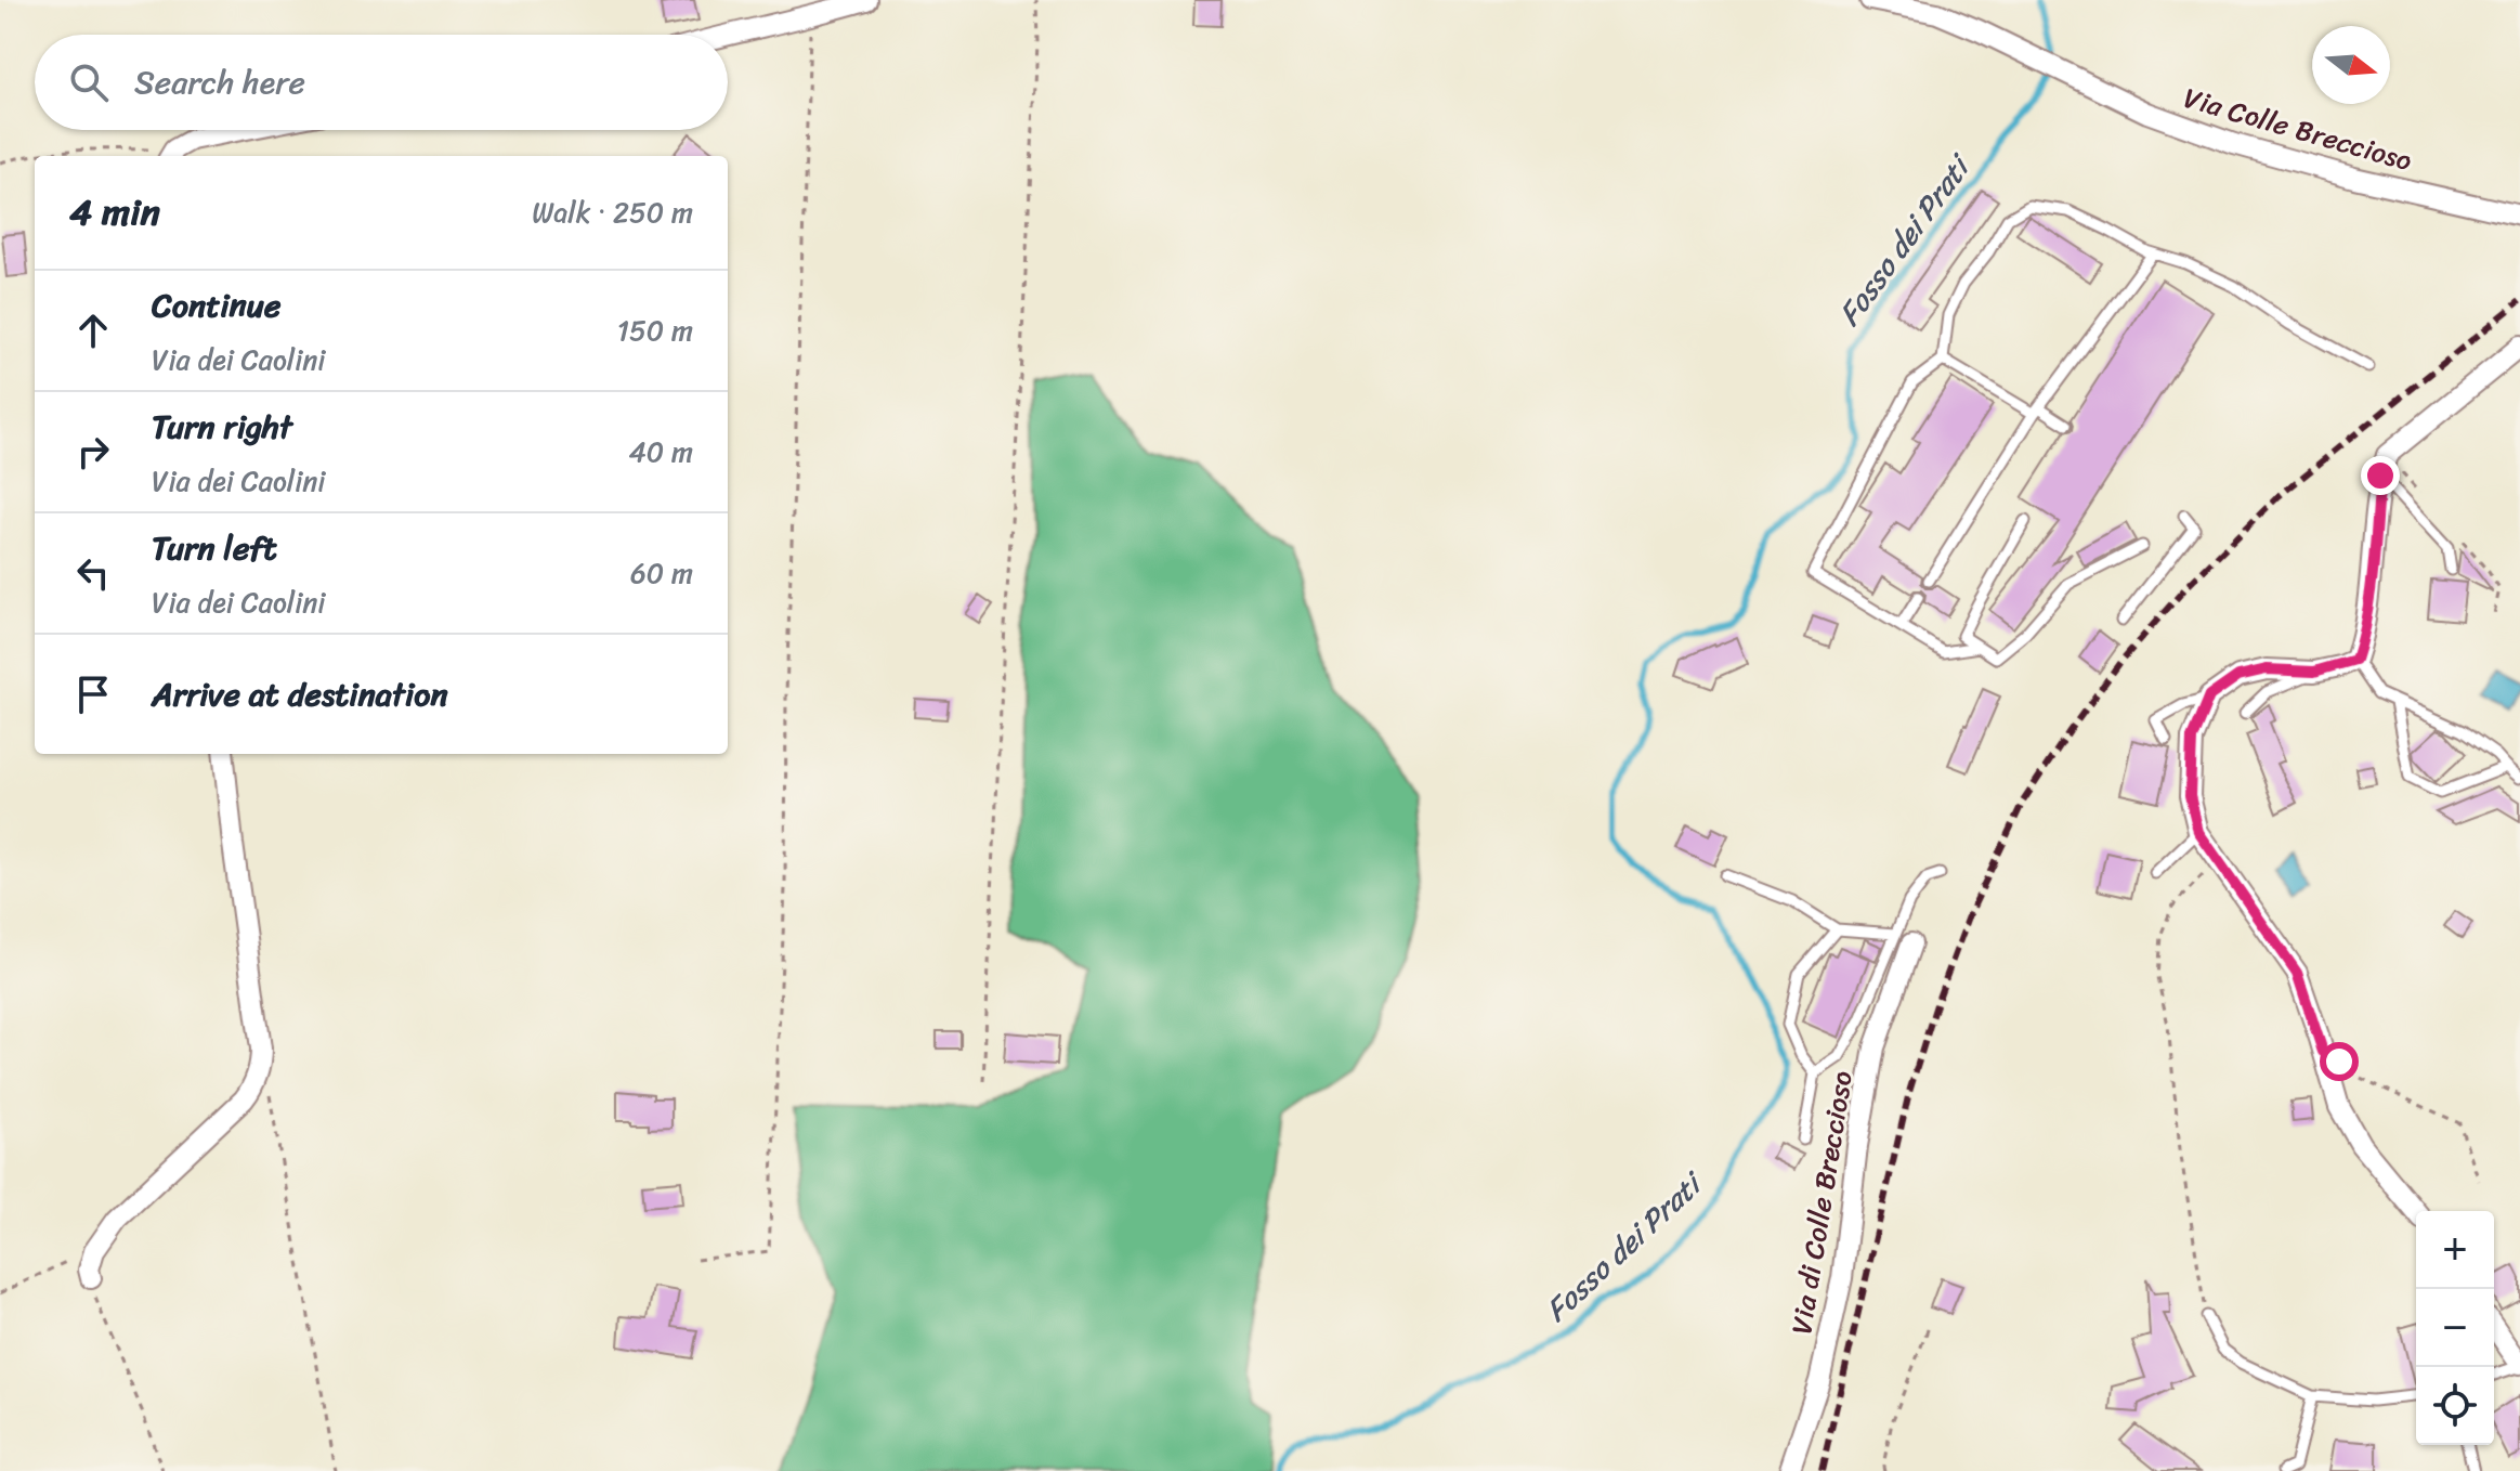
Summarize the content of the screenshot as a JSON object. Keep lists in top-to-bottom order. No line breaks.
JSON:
{"streets":{"street":["Via Colle Breccioso","Via di Colle Breccioso"]},"water":["Fosso dei Prati"],"north":"right","page":{"search":"Search here","heading":["4 min","Walk · 250 m"],"list":[["Continue","Via dei Caolini","150 m"],["Turn right","Via dei Caolini","40 m"],["Turn left","Via dei Caolini","60 m"],"Arrive at destination"],"map_buttons":["+","−"]}}
